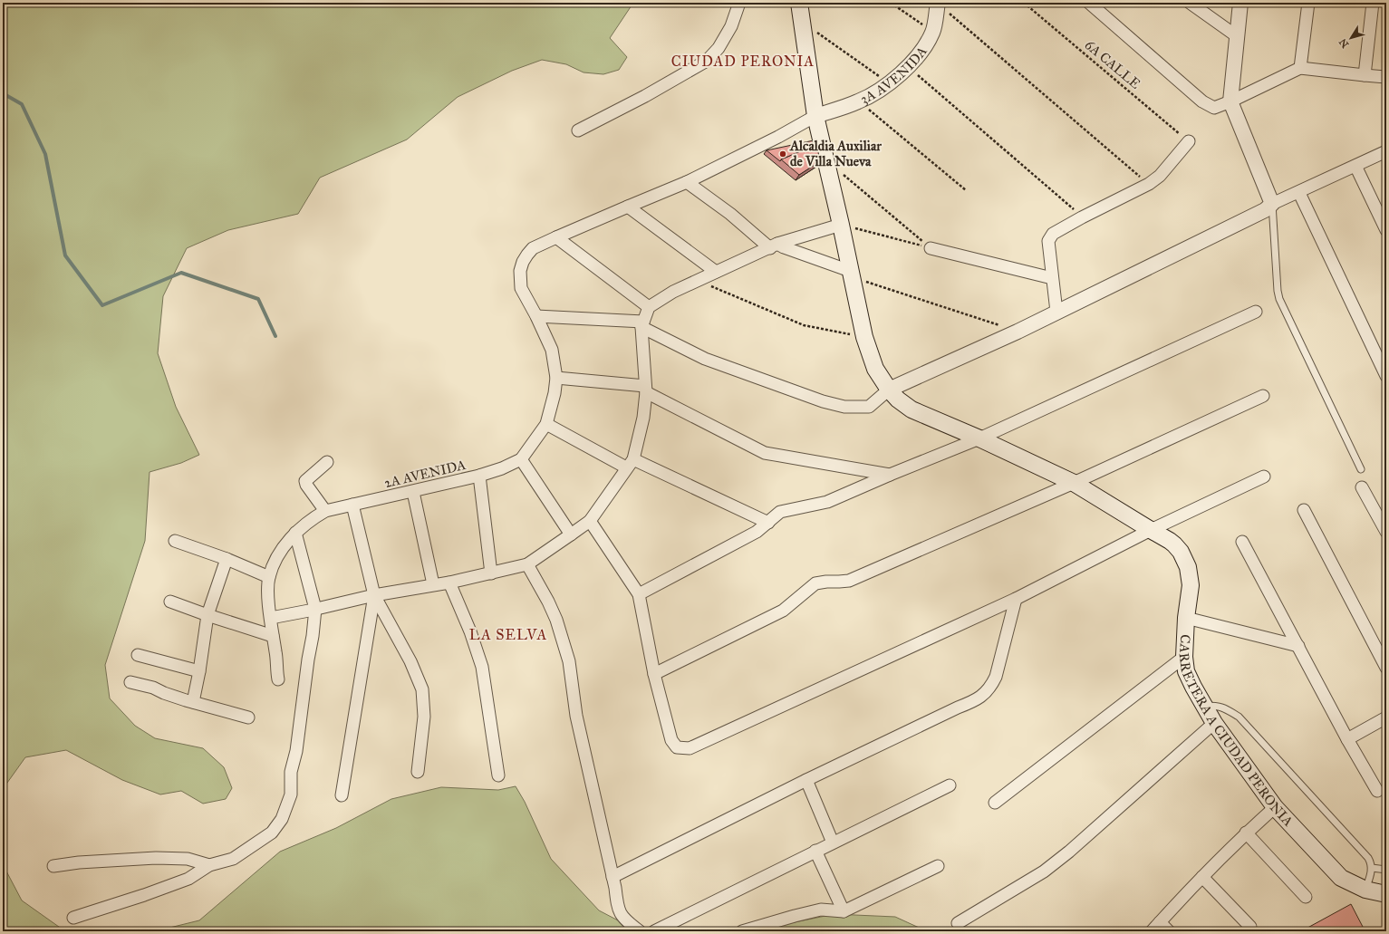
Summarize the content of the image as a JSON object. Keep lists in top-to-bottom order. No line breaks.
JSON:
{"streets":{"main road":["CARRETERA A CIUDAD PERONIA"],"street":["3A AVENIDA","2A AVENIDA"],"path":["6A CALLE"]},"crossings":[["3A AVENIDA","2A AVENIDA"],["3A AVENIDA","CARRETERA A CIUDAD PERONIA"],["2A AVENIDA","CARRETERA A CIUDAD PERONIA"]],"districts":["CIUDAD PERONIA","LA SELVA"],"places":["Alcaldia Auxiliar de Villa Nueva"],"north":"bottom left"}
